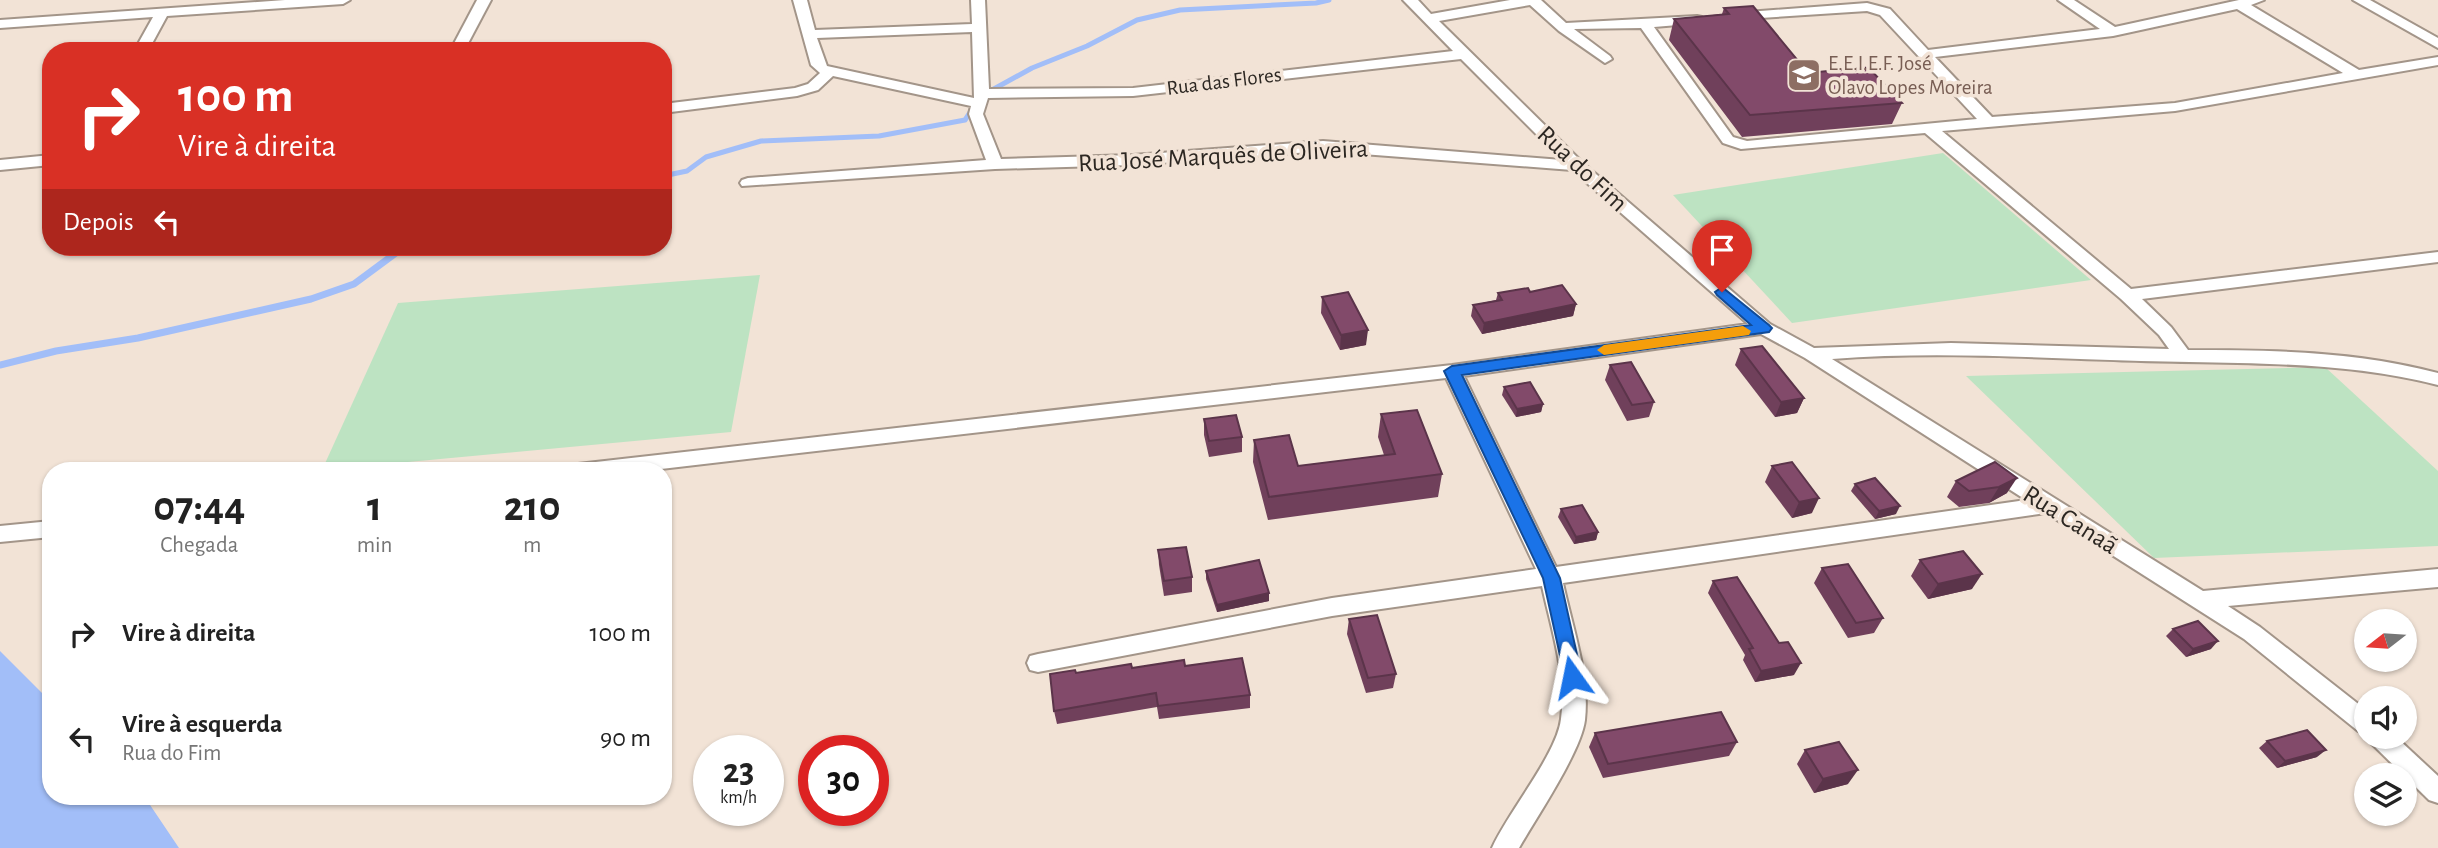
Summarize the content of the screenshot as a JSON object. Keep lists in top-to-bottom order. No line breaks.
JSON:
{"streets":{"street":["Rua das Flores","Rua José Marquês de Oliveira","Rua do Fim","Rua Canaã"]},"crossings":[["Rua das Flores","Rua do Fim"],["Rua José Marquês de Oliveira","Rua do Fim"],["Rua do Fim","Rua Canaã"]],"places":{"school or university":["E.E.I.E.F. José Olavo Lopes Moreira"]},"north":"left","page":{"turn":["100 m","Vire à direita"],"then":"Depois","eta":["07:44","Chegada","1","min","210","m"],"list":[{"name":"Vire à direita","value":"100 m"},{"name":"Vire à esquerda","note":"Rua do Fim","value":"90 m"}],"speed":"23 km/h","limit":"30"}}
